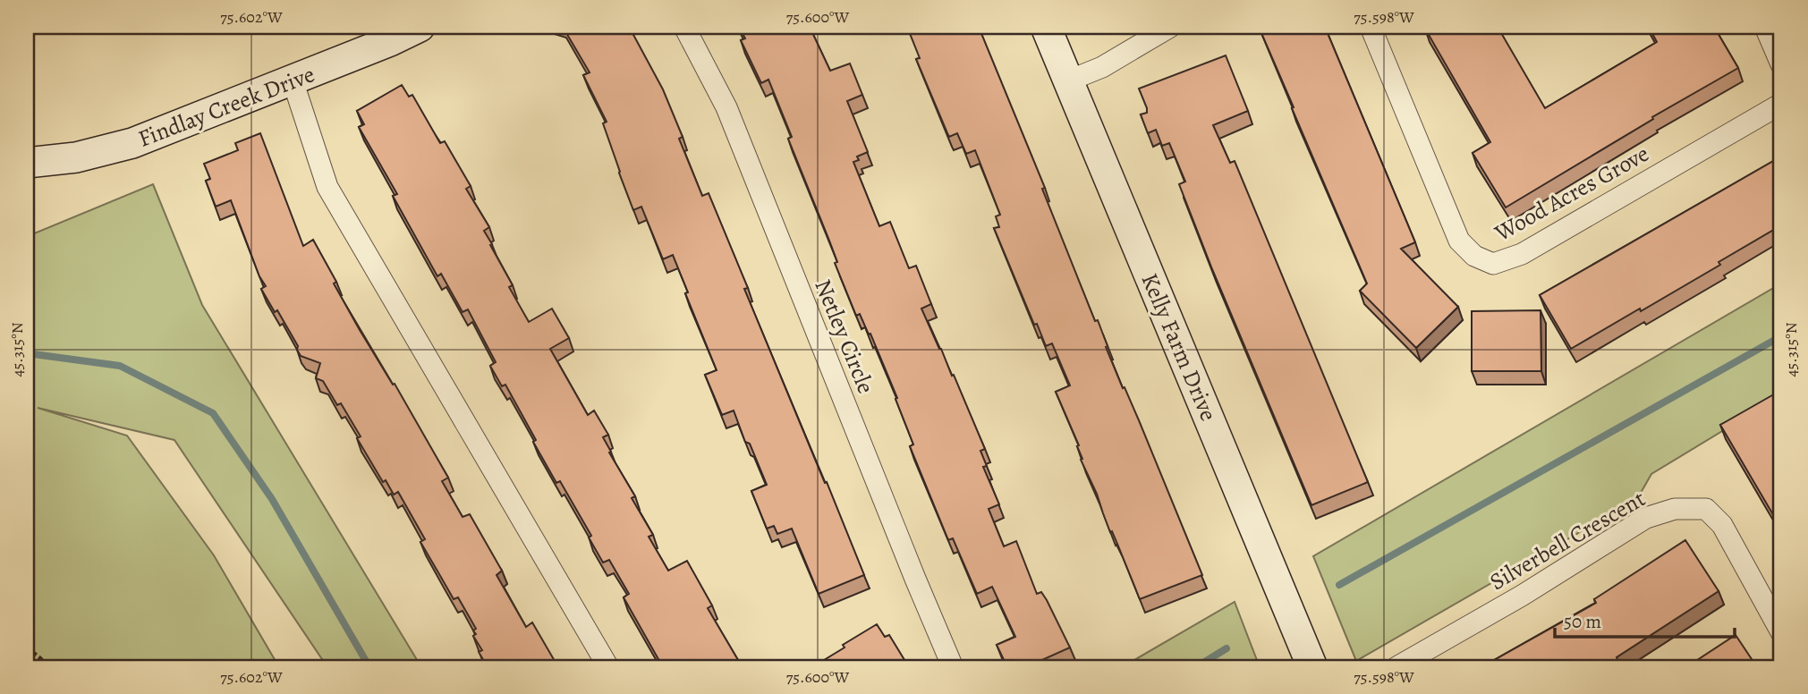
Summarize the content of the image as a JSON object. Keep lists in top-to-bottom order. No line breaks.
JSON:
{"streets":{"street":["Findlay Creek Drive","Wood Acres Grove","Netley Circle","Kelly Farm Drive","Silverbell Crescent"]},"scale_bar":"50 m","coordinates":["75.602°W","75.600°W","75.598°W","45.315°N"]}
